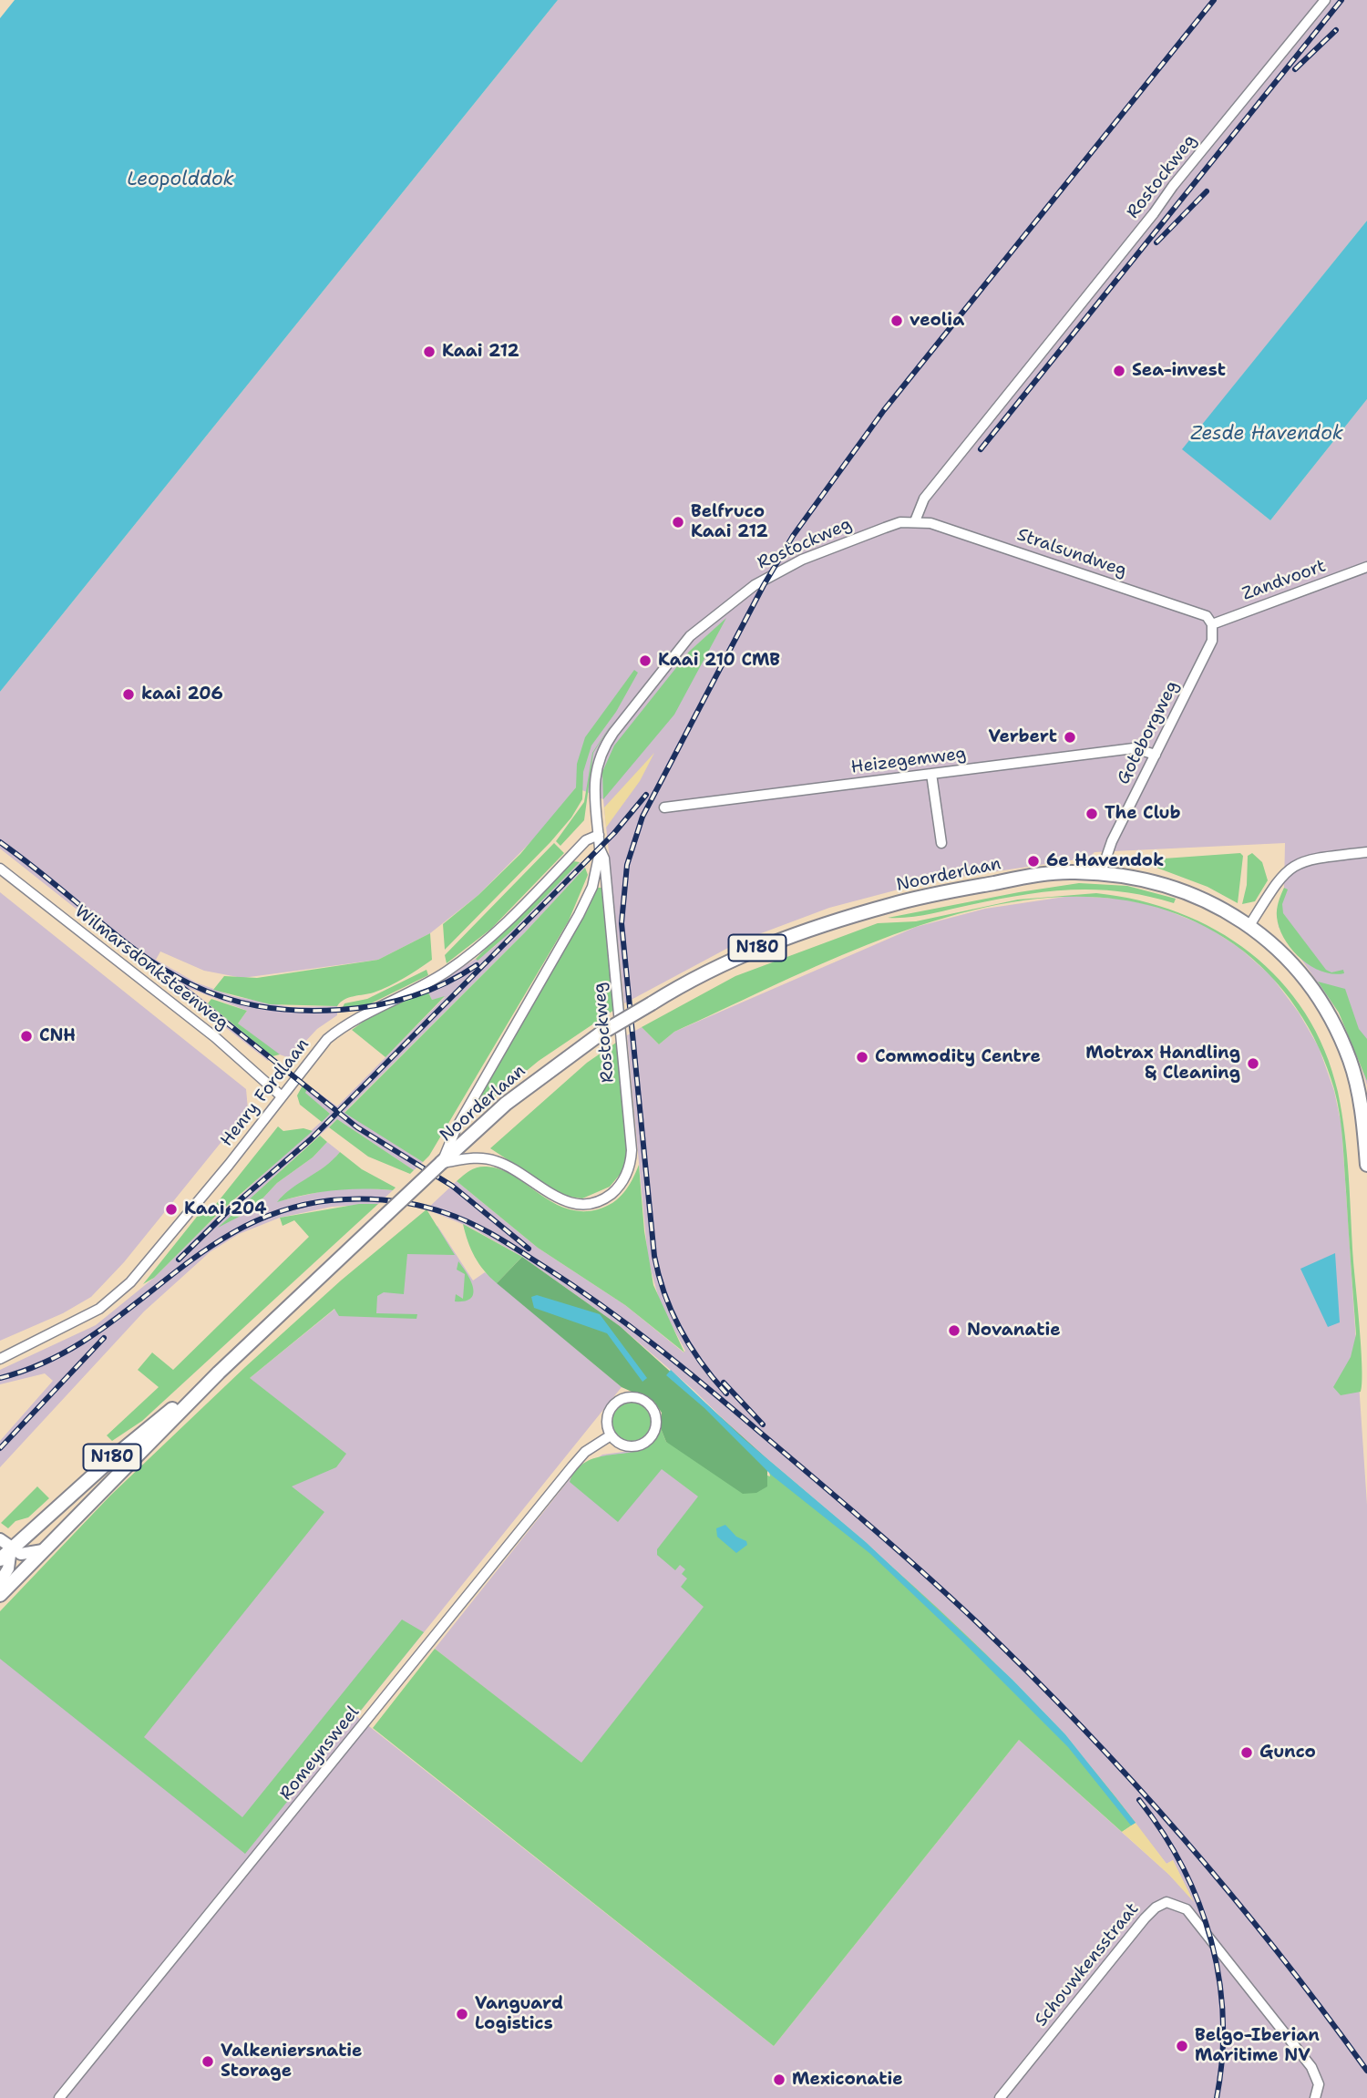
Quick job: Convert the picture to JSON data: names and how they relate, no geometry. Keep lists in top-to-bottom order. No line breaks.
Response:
{"streets":{"main road":["Noorderlaan","N180"],"street":["Rostockweg","Stralsundweg","Zandvoort","Goteborgweg","Heizegemweg","Wilmarsdonksteenweg","Henry Fordlaan","Romeynsweel","Schouwkensstraat"]},"crossings":[["Rostockweg","Stralsundweg"],["Rostockweg","Noorderlaan"],["Rostockweg","Henry Fordlaan"],["Stralsundweg","Zandvoort"],["Stralsundweg","Goteborgweg"],["Zandvoort","Goteborgweg"],["Goteborgweg","Heizegemweg"],["Goteborgweg","Noorderlaan"],["Wilmarsdonksteenweg","Henry Fordlaan"]],"water":["Leopolddok","Zesde Havendok"],"places":["veolia","Kaai 212","Sea-invest","Belfruco Kaai 212","Kaai 210 CMB","kaai 206","Verbert","The Club","6e Havendok","CNH","Commodity Centre","Motrax Handling & Cleaning","Kaai 204","Novanatie","Gunco","Vanguard Logistics","Belgo-Iberian Maritime NV","Valkeniersnatie Storage","Mexiconatie"]}
